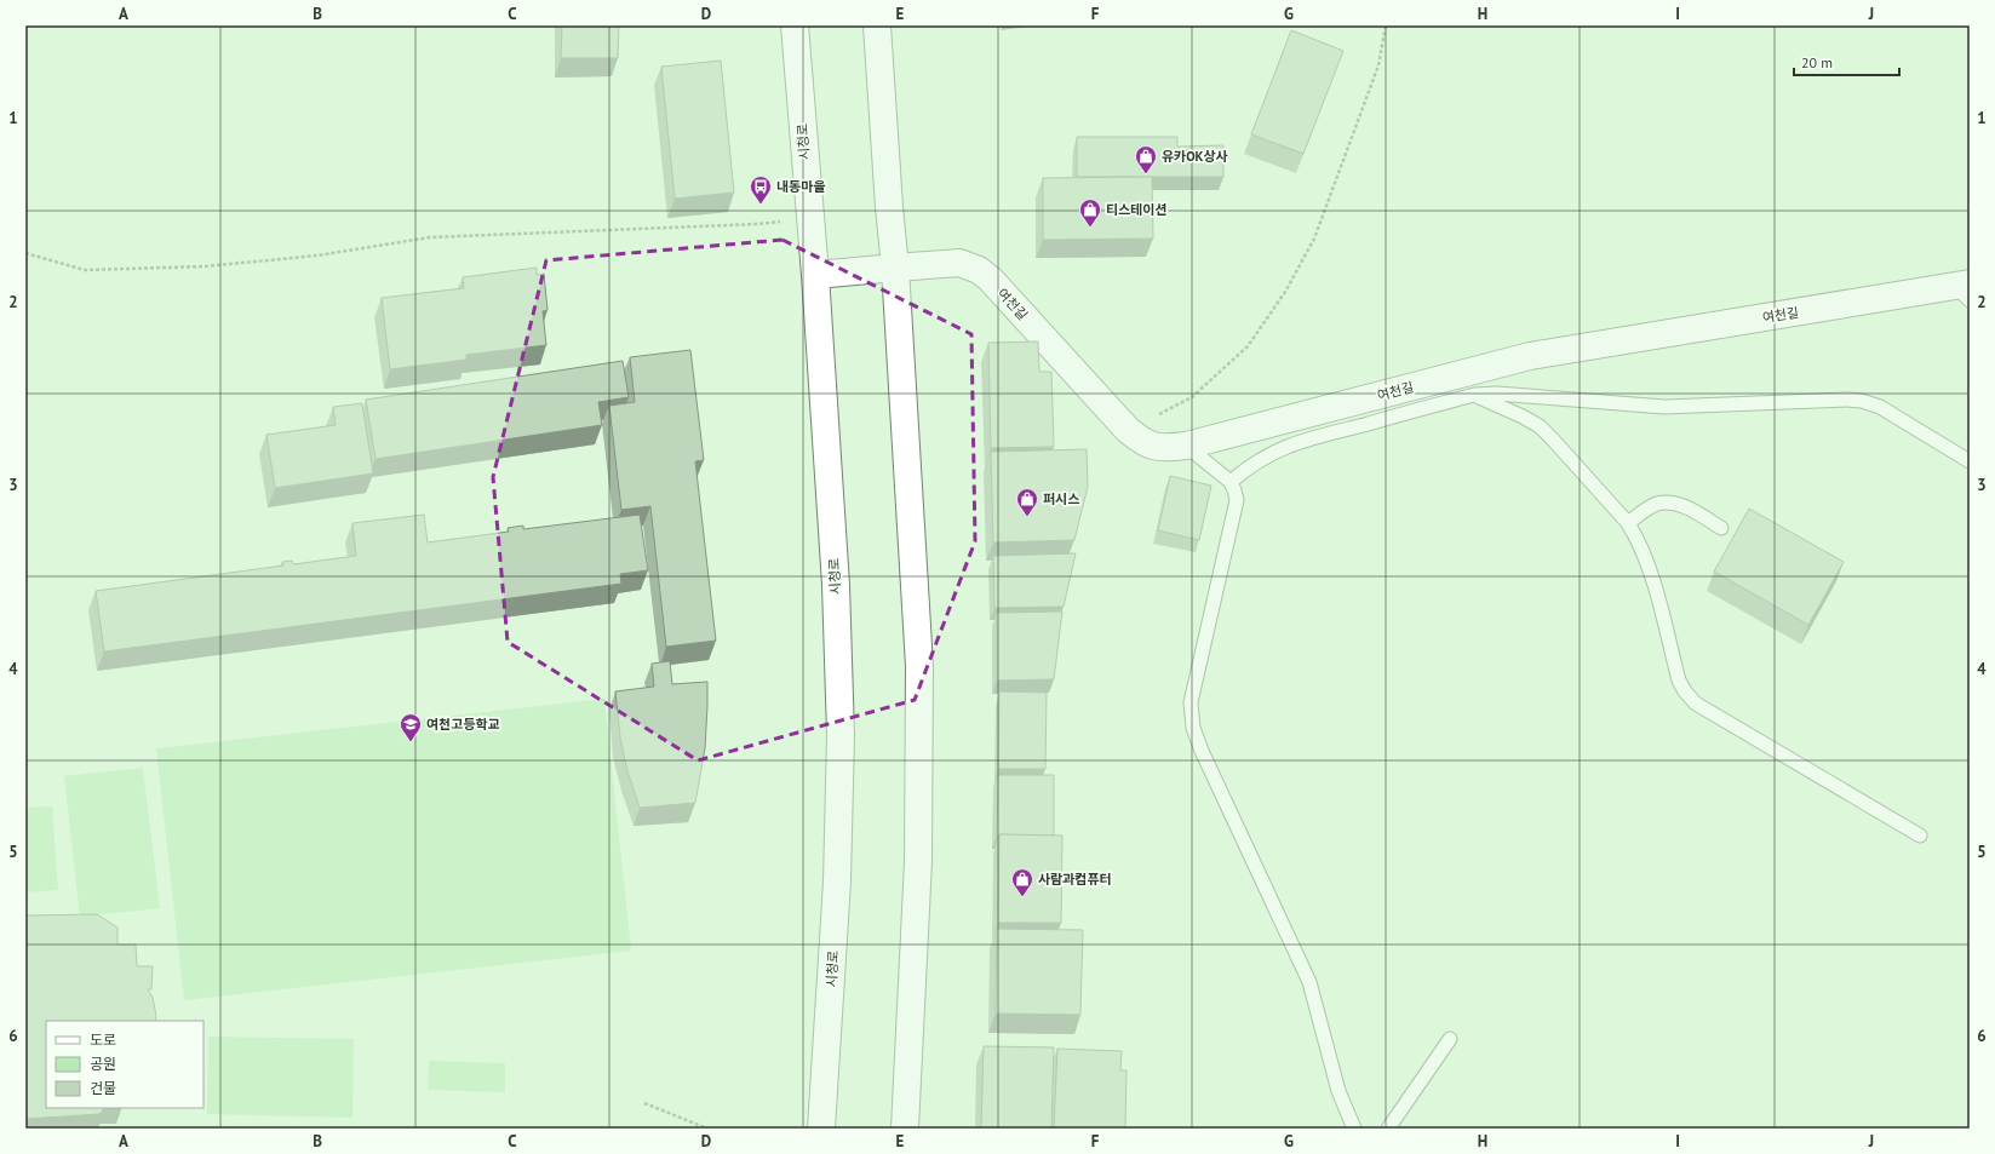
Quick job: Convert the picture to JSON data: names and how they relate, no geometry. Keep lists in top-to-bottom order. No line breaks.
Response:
{"streets":{"street":["시청로","여천길"]},"crossings":[["시청로","여천길"]],"places":{"shop":["유카OK상사","티스테이션","퍼시스","사람과컴퓨터"],"bus stop":["내동마을"],"school or university":["여천고등학교"]},"legend":["도로","공원","건물"],"scale_bar":"20 m","grid":{"columns":["A","B","C","D","E","F","G","H","I","J"],"rows":["1","2","3","4","5","6"]}}
